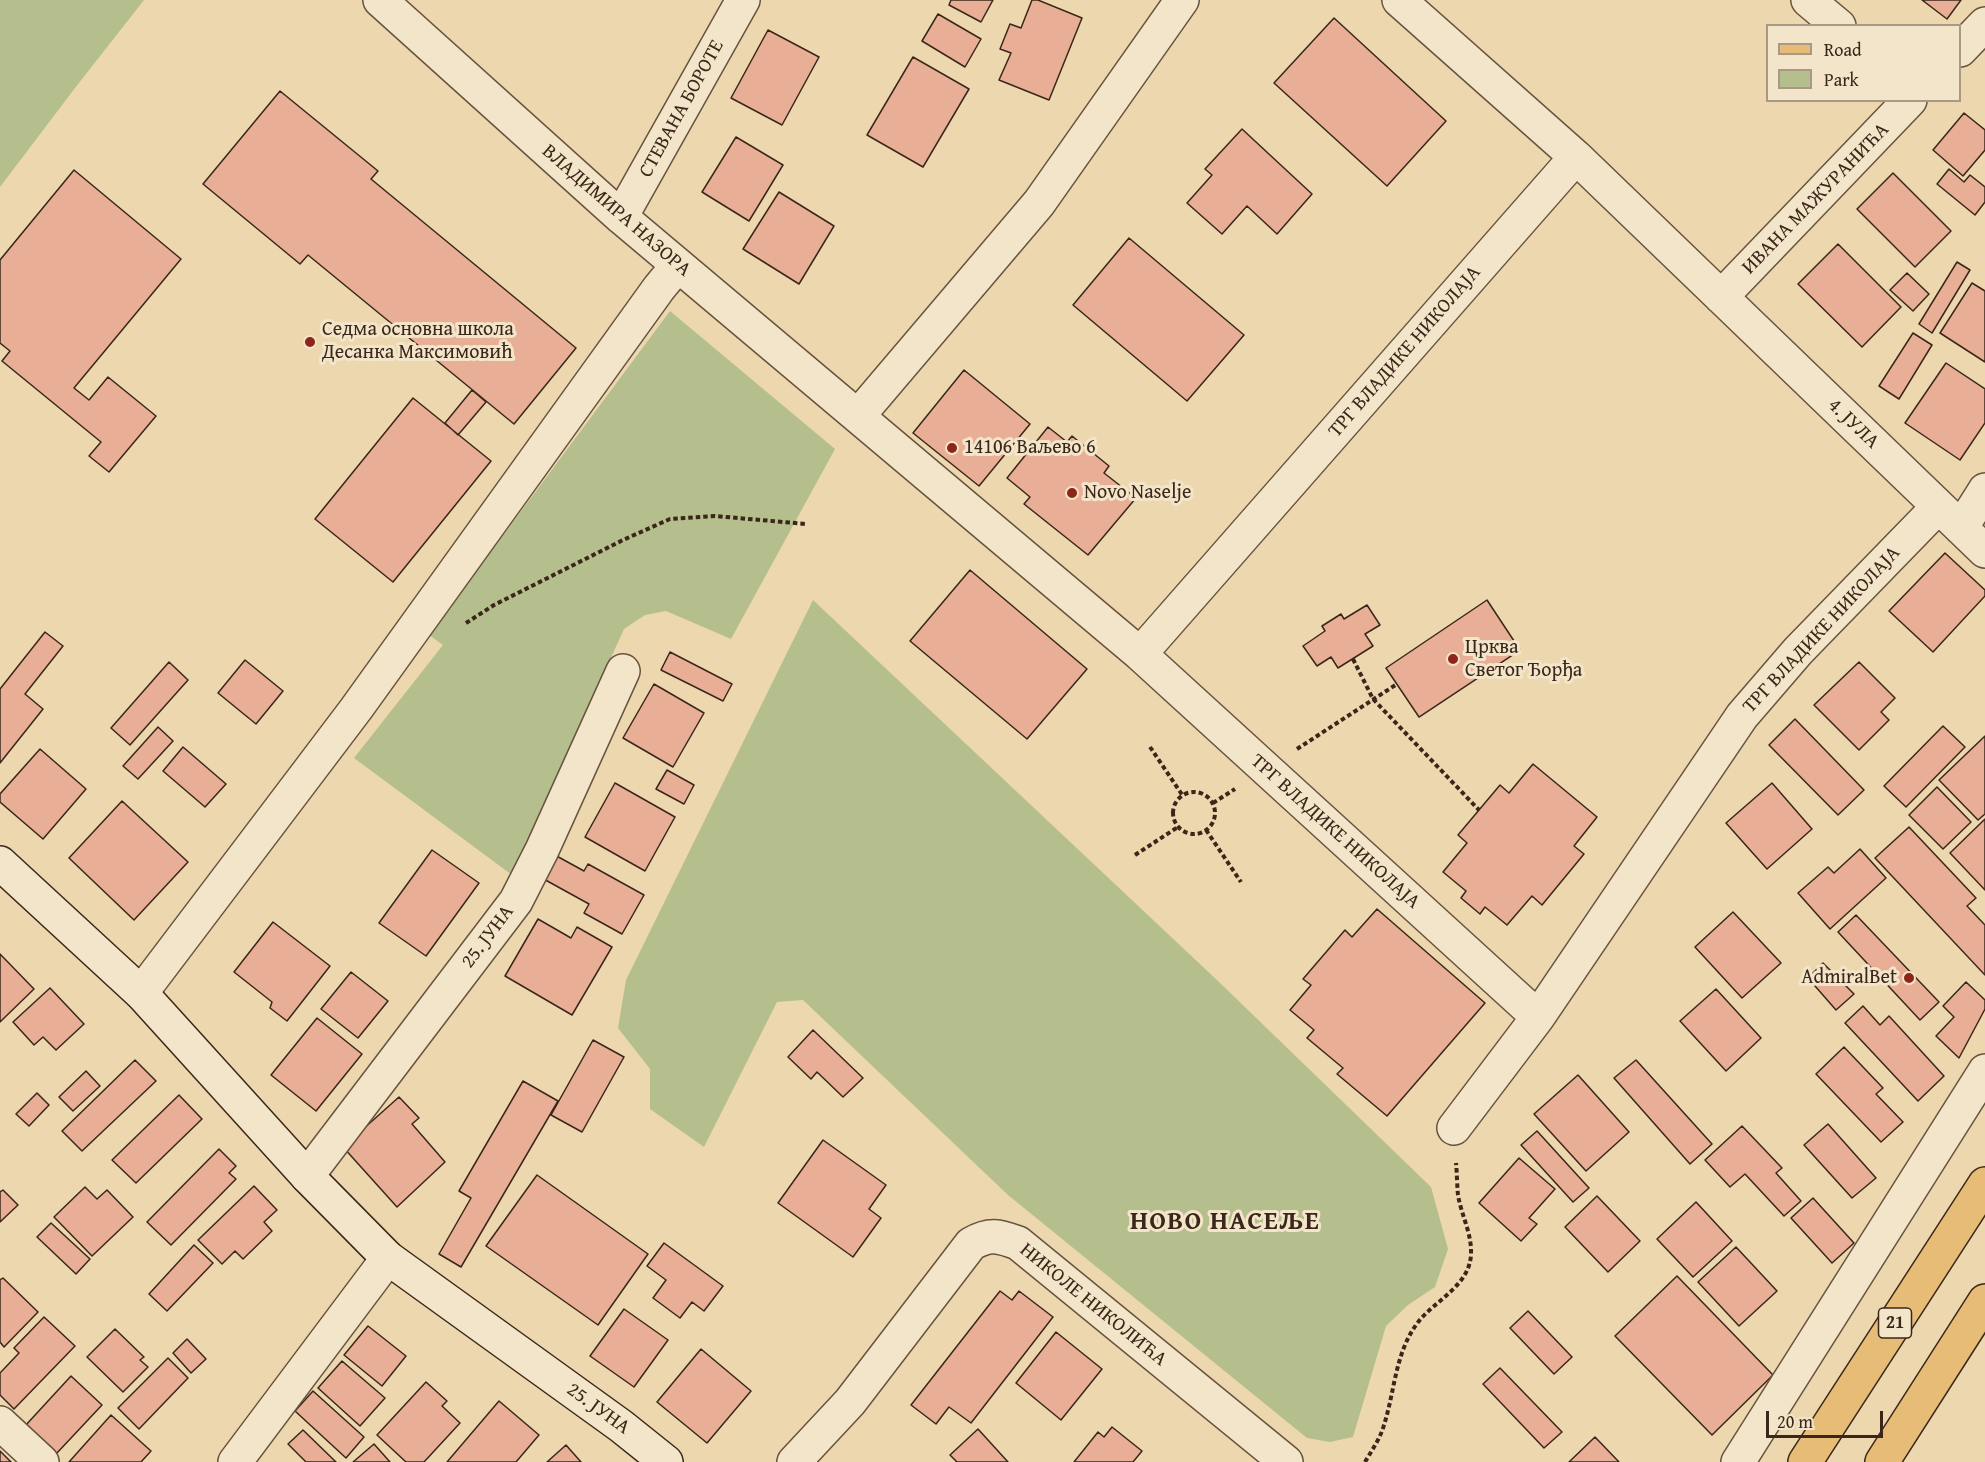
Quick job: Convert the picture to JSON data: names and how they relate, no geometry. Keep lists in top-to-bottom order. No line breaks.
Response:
{"streets":{"main road":["21"],"street":["СТЕВАНА БОРОТЕ","ИВАНА МАЖУРАНИЋА","ВЛАДИМИРА НАЗОРА","ТРГ ВЛАДИКЕ НИКОЛАЈА","4. ЈУЛА","25. ЈУНА","НИКОЛЕ НИКОЛИЋА"]},"crossings":[["СТЕВАНА БОРОТЕ","ВЛАДИМИРА НАЗОРА"],["ИВАНА МАЖУРАНИЋА","4. ЈУЛА"],["ВЛАДИМИРА НАЗОРА","ТРГ ВЛАДИКЕ НИКОЛАЈА"],["ТРГ ВЛАДИКЕ НИКОЛАЈА","4. ЈУЛА"]],"districts":["НОВО НАСЕЉЕ"],"places":["Седма основна школа Десанка Максимовић","14106 Ваљево 6","Novo Naselje","Црква Светог Ђорђа","AdmiralBet"],"legend":["Road","Park"],"scale_bar":"20 m"}
